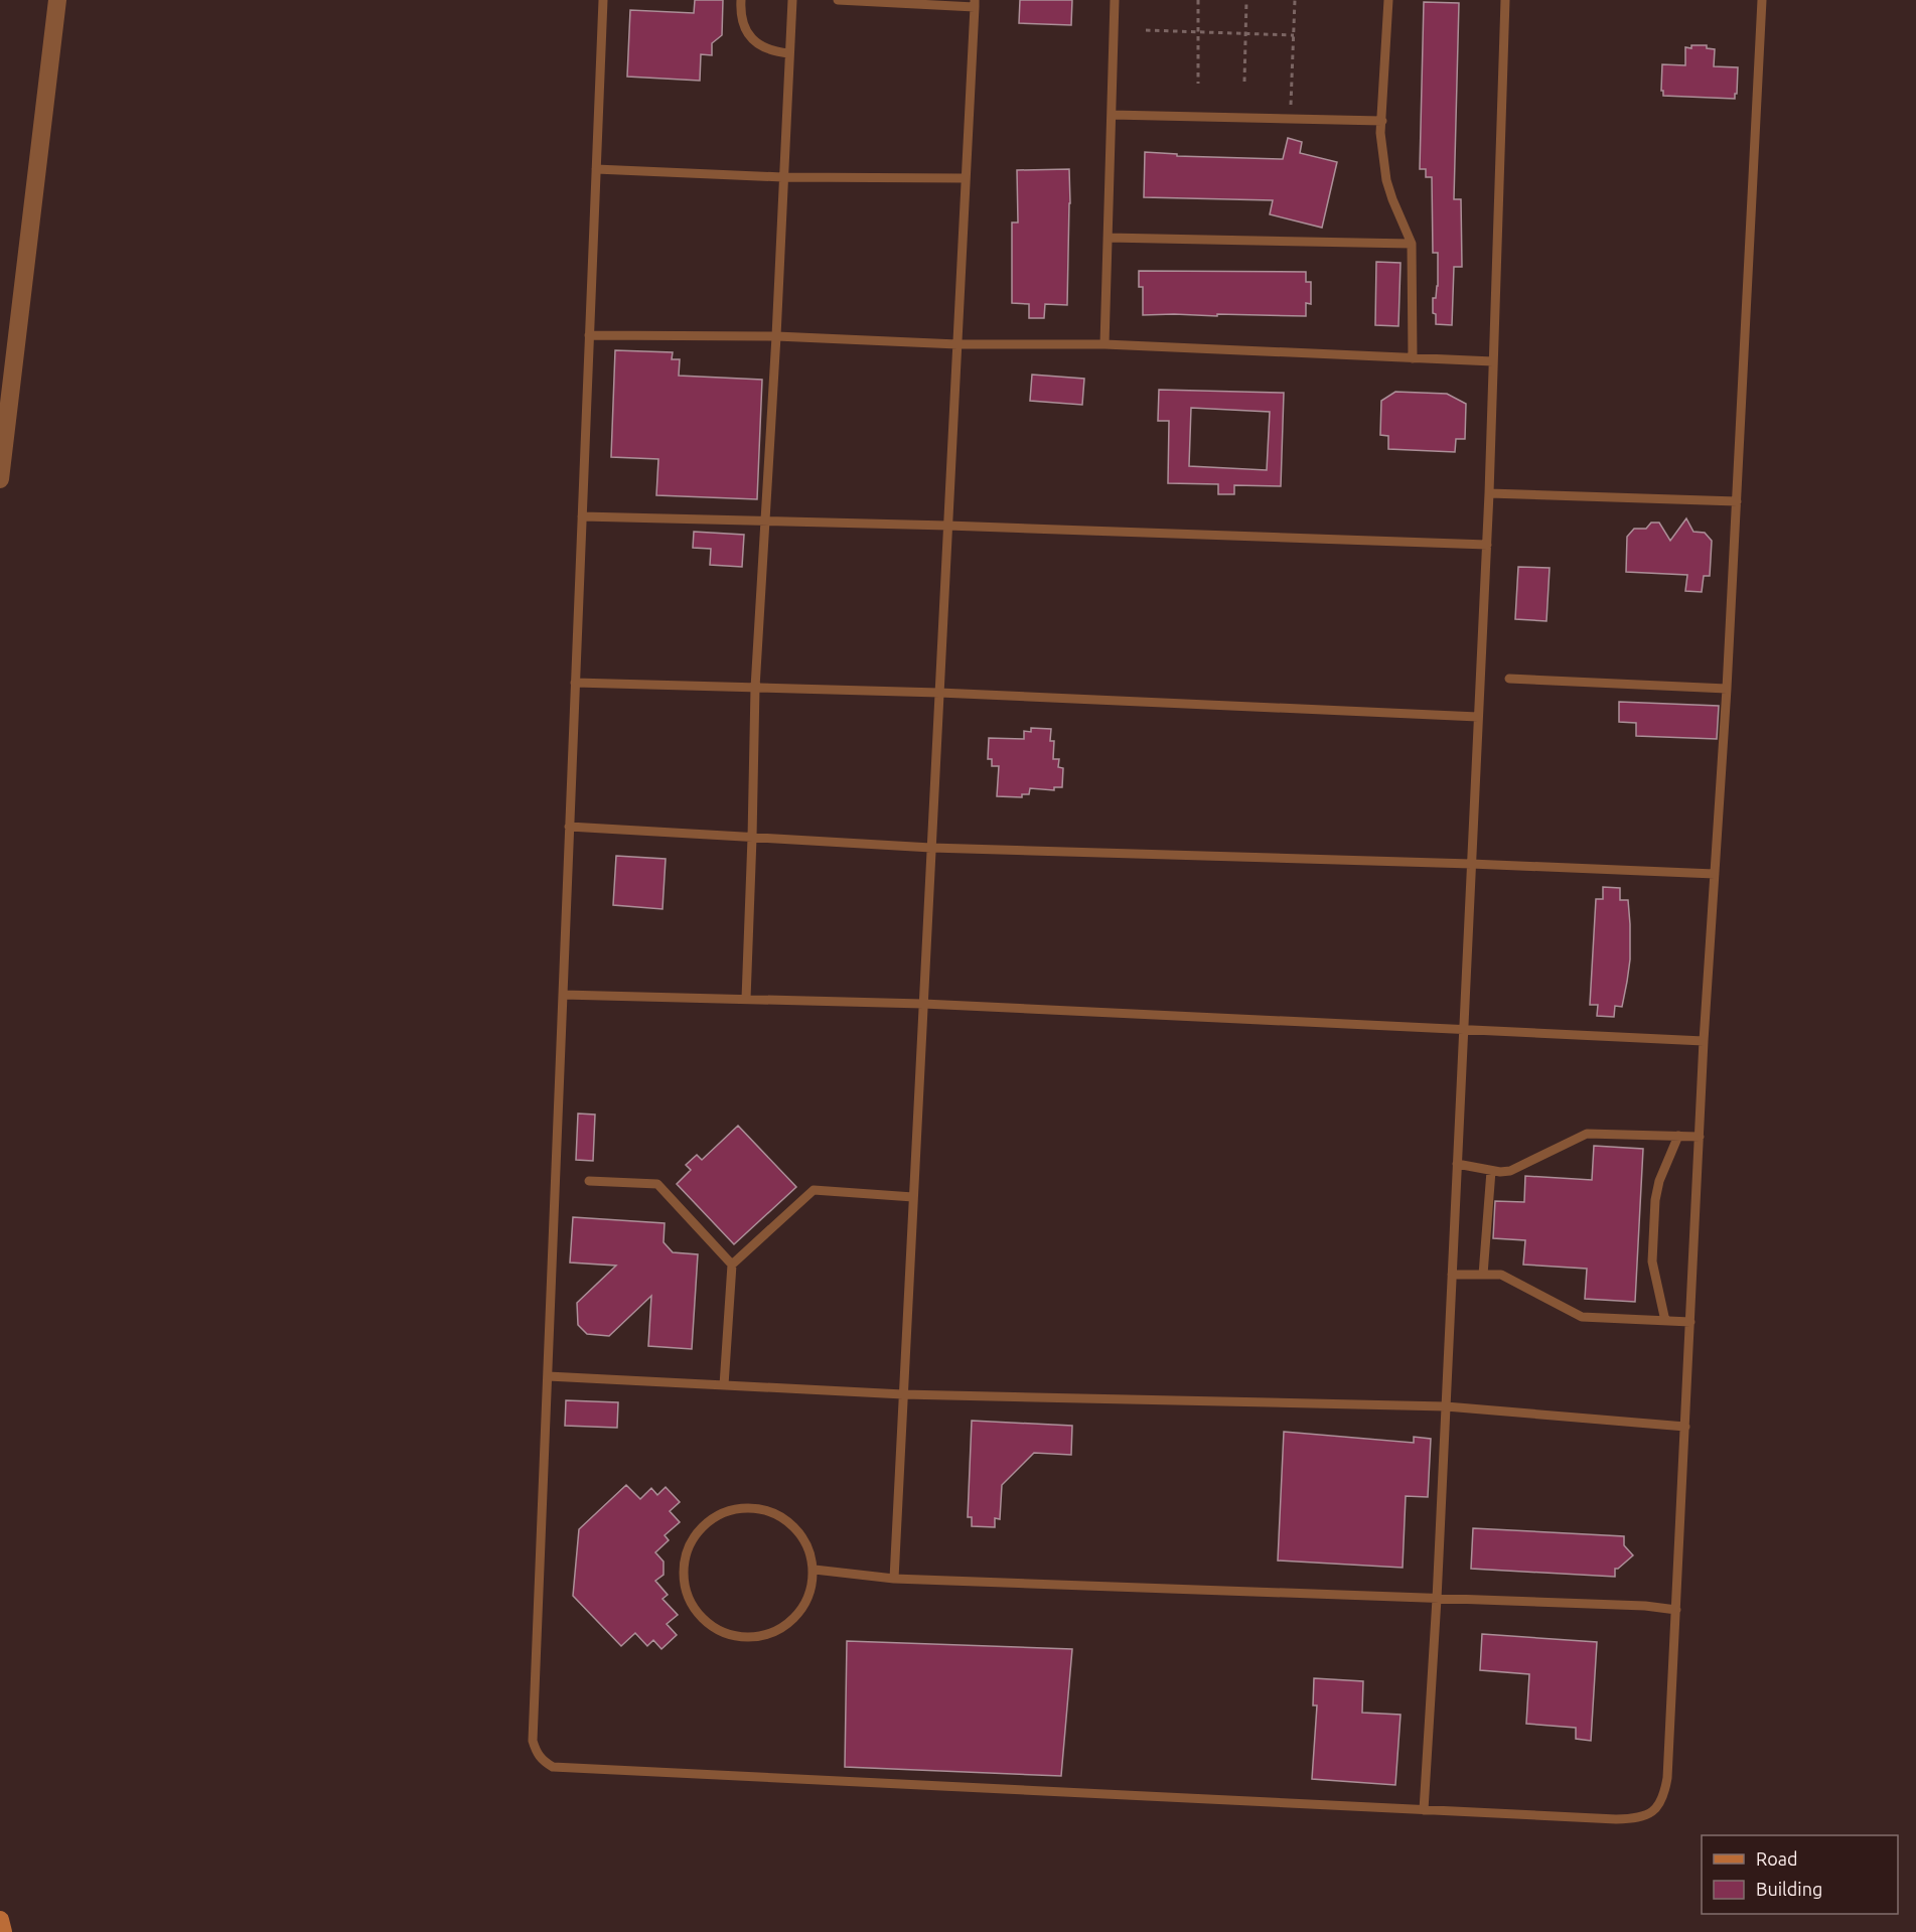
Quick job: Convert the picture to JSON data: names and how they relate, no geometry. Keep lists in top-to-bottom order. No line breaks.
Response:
{"legend":["Road","Building"]}
